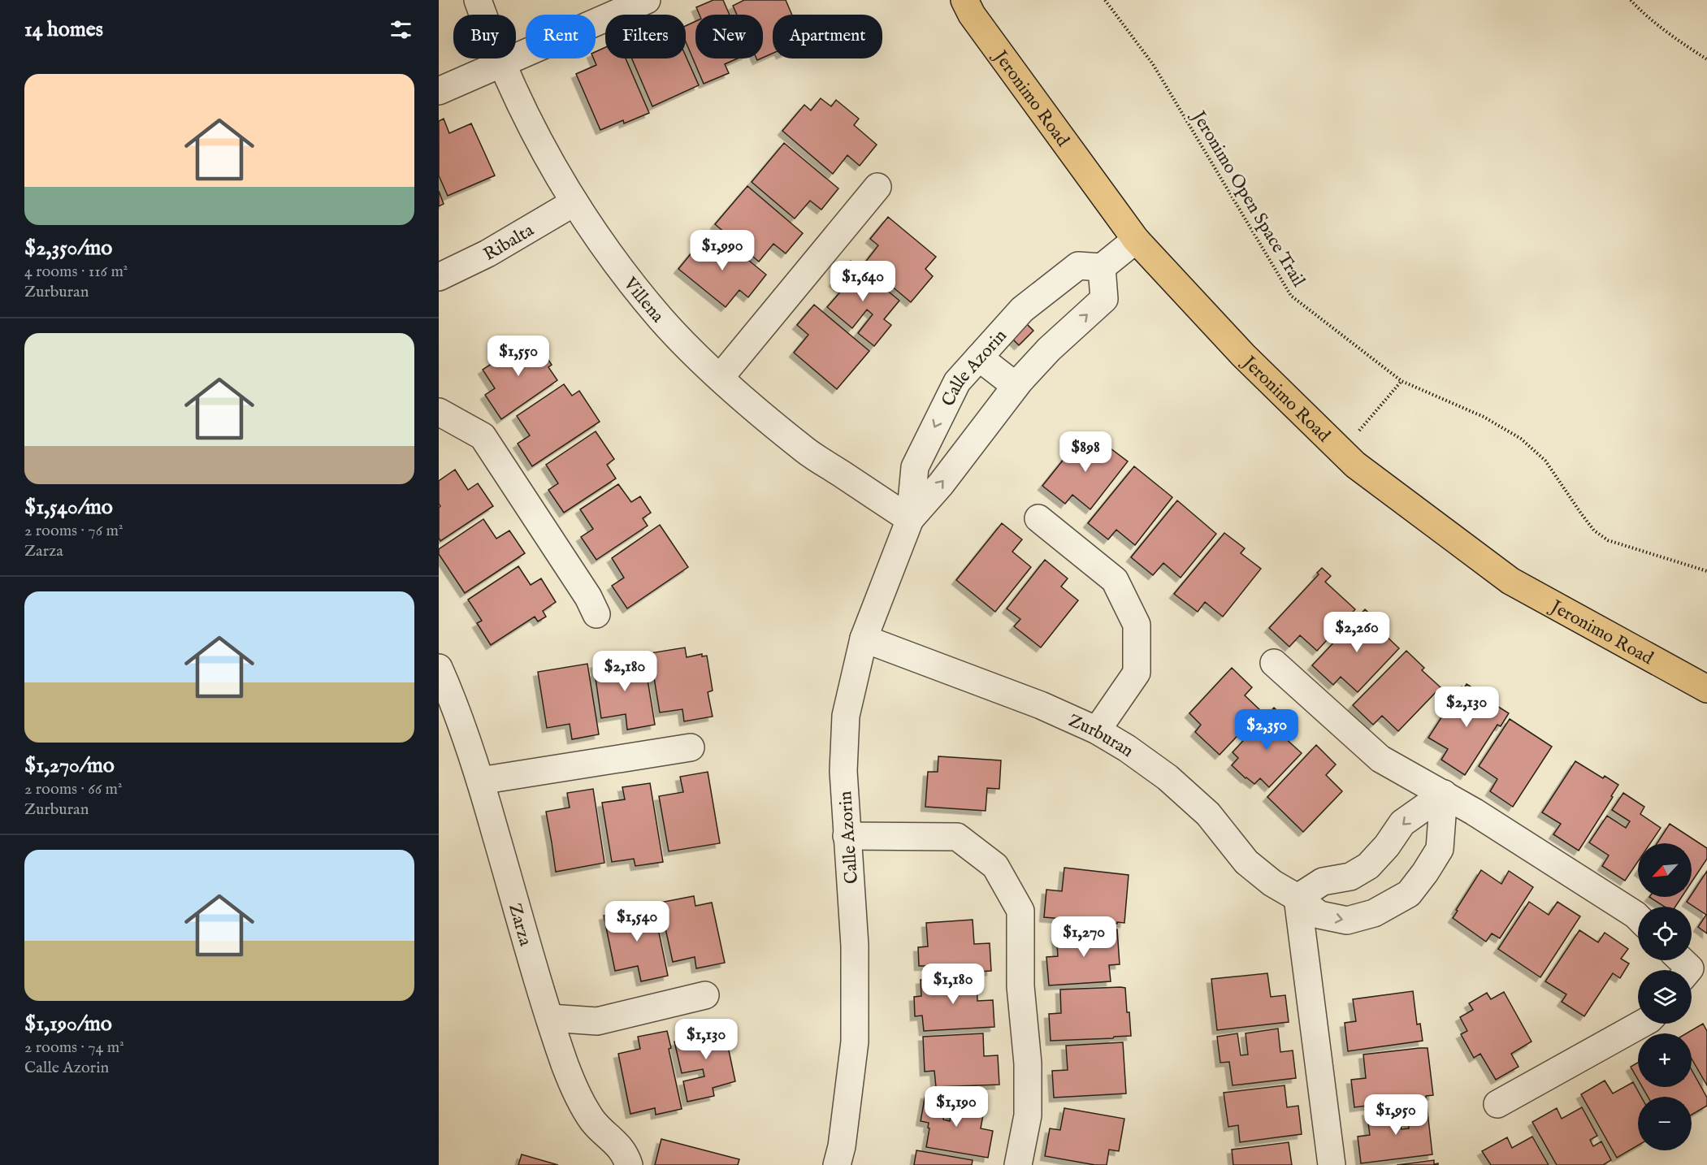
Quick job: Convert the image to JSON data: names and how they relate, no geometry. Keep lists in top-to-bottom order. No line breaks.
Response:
{"streets":{"main road":["Jeronimo Road"],"street":["Ribalta","Villena","Calle Azorin","Zurburan","Zarza"],"path":["Jeronimo Open Space Trail"]},"crossings":[["Ribalta","Villena"],["Villena","Calle Azorin"],["Calle Azorin","Zurburan"]],"north":"bottom left","page":{"heading":"14 homes","chip":["Buy","Rent","Filters","New","Apartment"],"list":[{"name":"$2,350/mo","note":"4 rooms · 116 m² · Zurburan"},{"name":"$1,540/mo","note":"2 rooms · 76 m² · Zarza"},{"name":"$1,270/mo","note":"2 rooms · 66 m² · Zurburan"},{"name":"$1,190/mo","note":"2 rooms · 74 m² · Calle Azorin"}],"price":["$1,990","$1,640","$1,550","$898","$2,260","$2,180","$2,130","$2,350","$1,540","$1,270","$1,180","$1,130","$1,190","$1,950"],"map_buttons":["+","−"]}}
